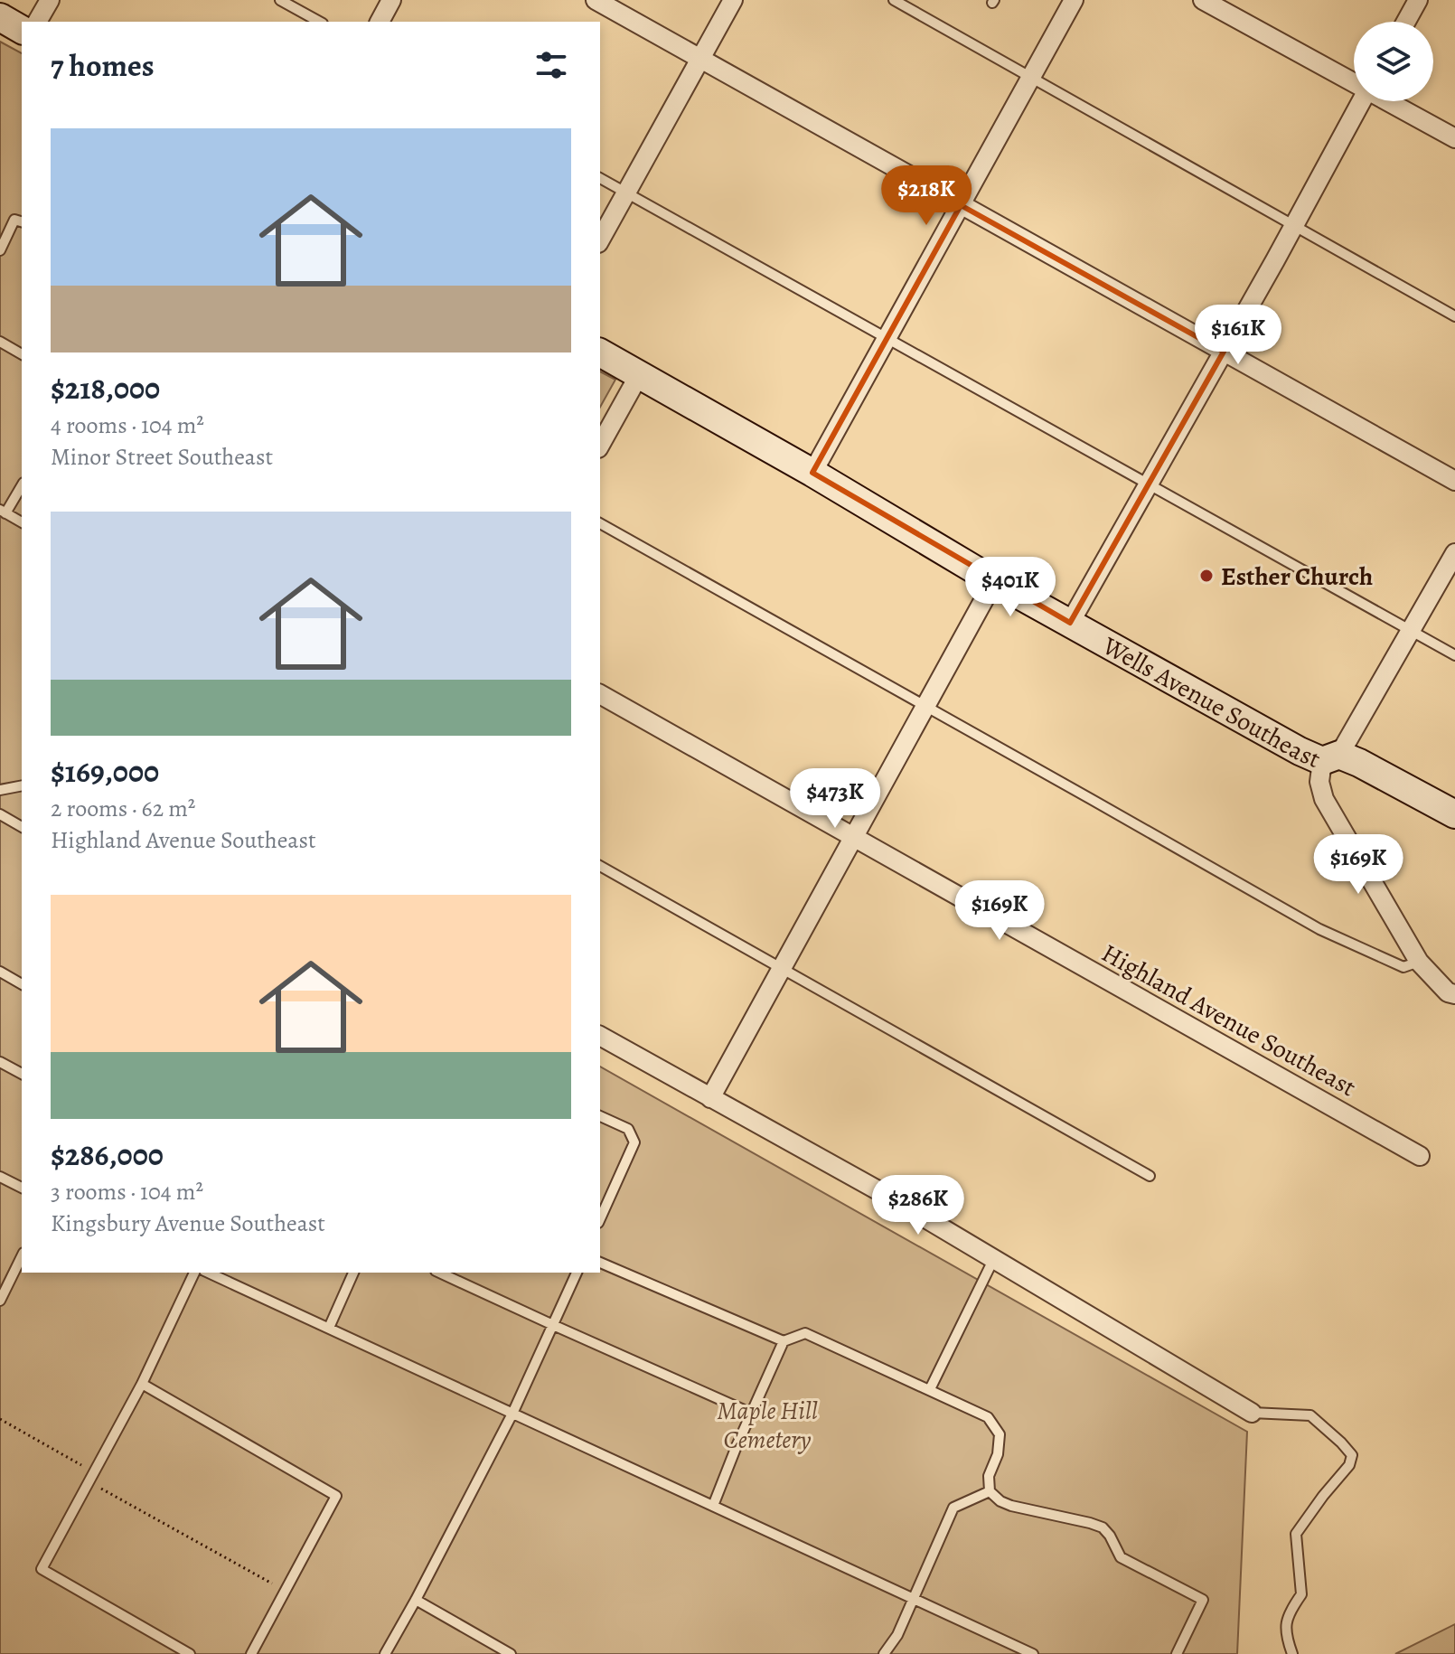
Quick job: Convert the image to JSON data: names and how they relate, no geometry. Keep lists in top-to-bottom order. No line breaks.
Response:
{"streets":{"street":["Wells Avenue Southeast","Highland Avenue Southeast"]},"parks":["Maple Hill Cemetery"],"places":["Esther Church"],"page":{"heading":"7 homes","list":[{"name":"$218,000","note":"4 rooms · 104 m² · Minor Street Southeast"},{"name":"$169,000","note":"2 rooms · 62 m² · Highland Avenue Southeast"},{"name":"$286,000","note":"3 rooms · 104 m² · Kingsbury Avenue Southeast"}],"price":["$218K","$161K","$401K","$473K","$169K","$169K","$286K"]}}
